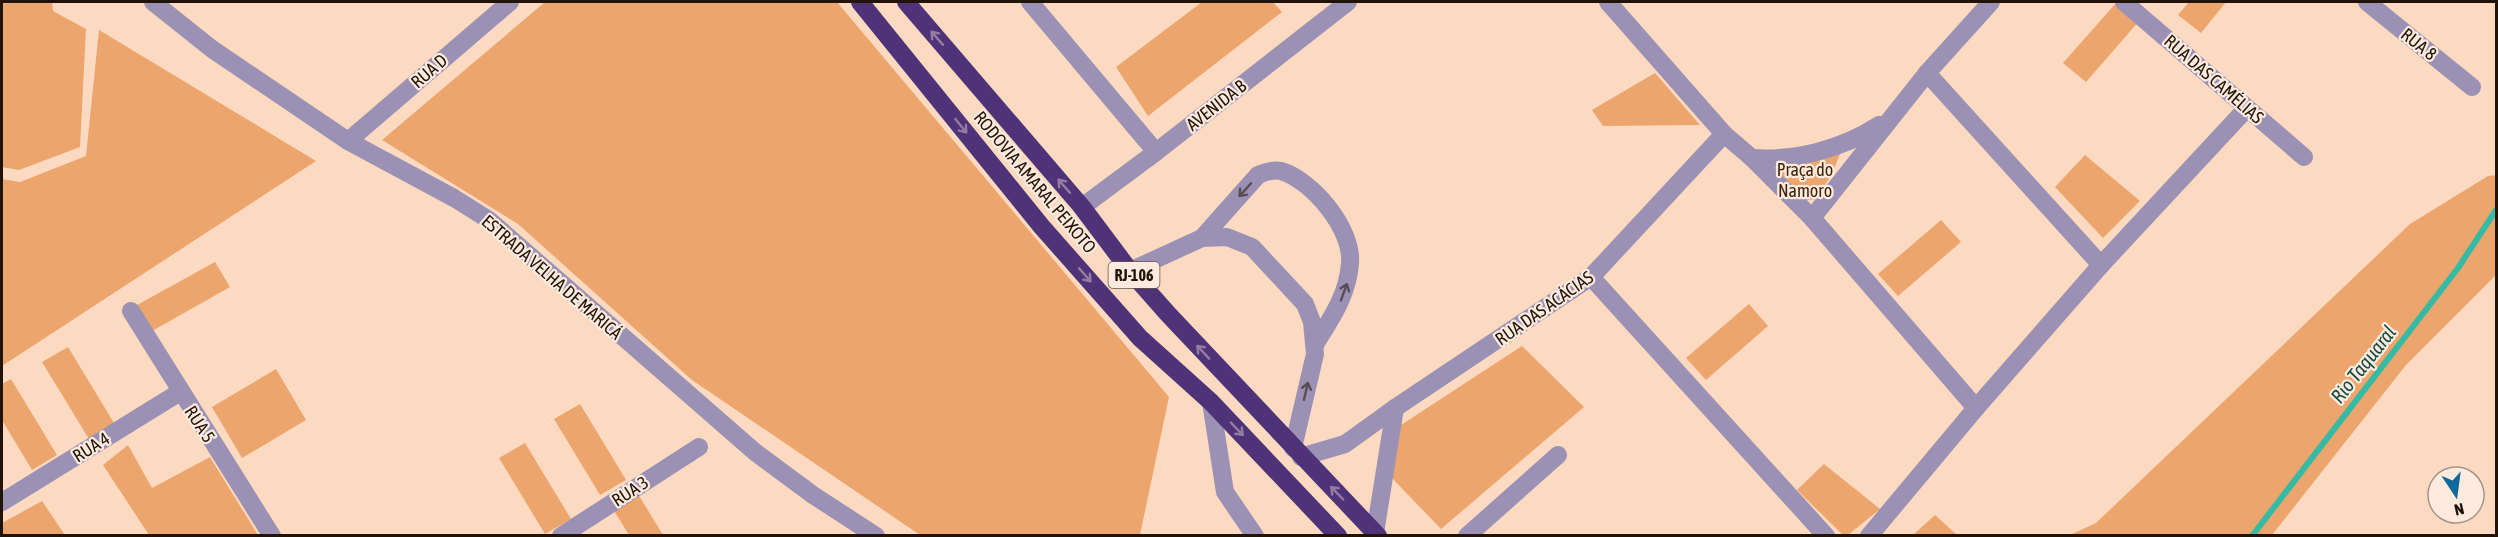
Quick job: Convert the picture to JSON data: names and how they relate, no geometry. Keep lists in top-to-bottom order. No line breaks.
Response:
{"streets":{"highway":["RODOVIA AMARAL PEIXOTO","RJ-106"],"street":["RUA 8","RUA D","RUA DAS CAMÉLIAS","AVENIDA B","ESTRADA VELHA DE MARICÁ","RUA DAS ACÁCIAS","RUA 5","RUA 4","RUA 3"]},"crossings":[["RUA D","ESTRADA VELHA DE MARICÁ"],["AVENIDA B","RODOVIA AMARAL PEIXOTO"],["RODOVIA AMARAL PEIXOTO","RUA DAS ACÁCIAS"],["RUA 5","RUA 4"]],"water":["Rio Taquaral"],"parks":["Praça do Namoro"],"north":"bottom"}
